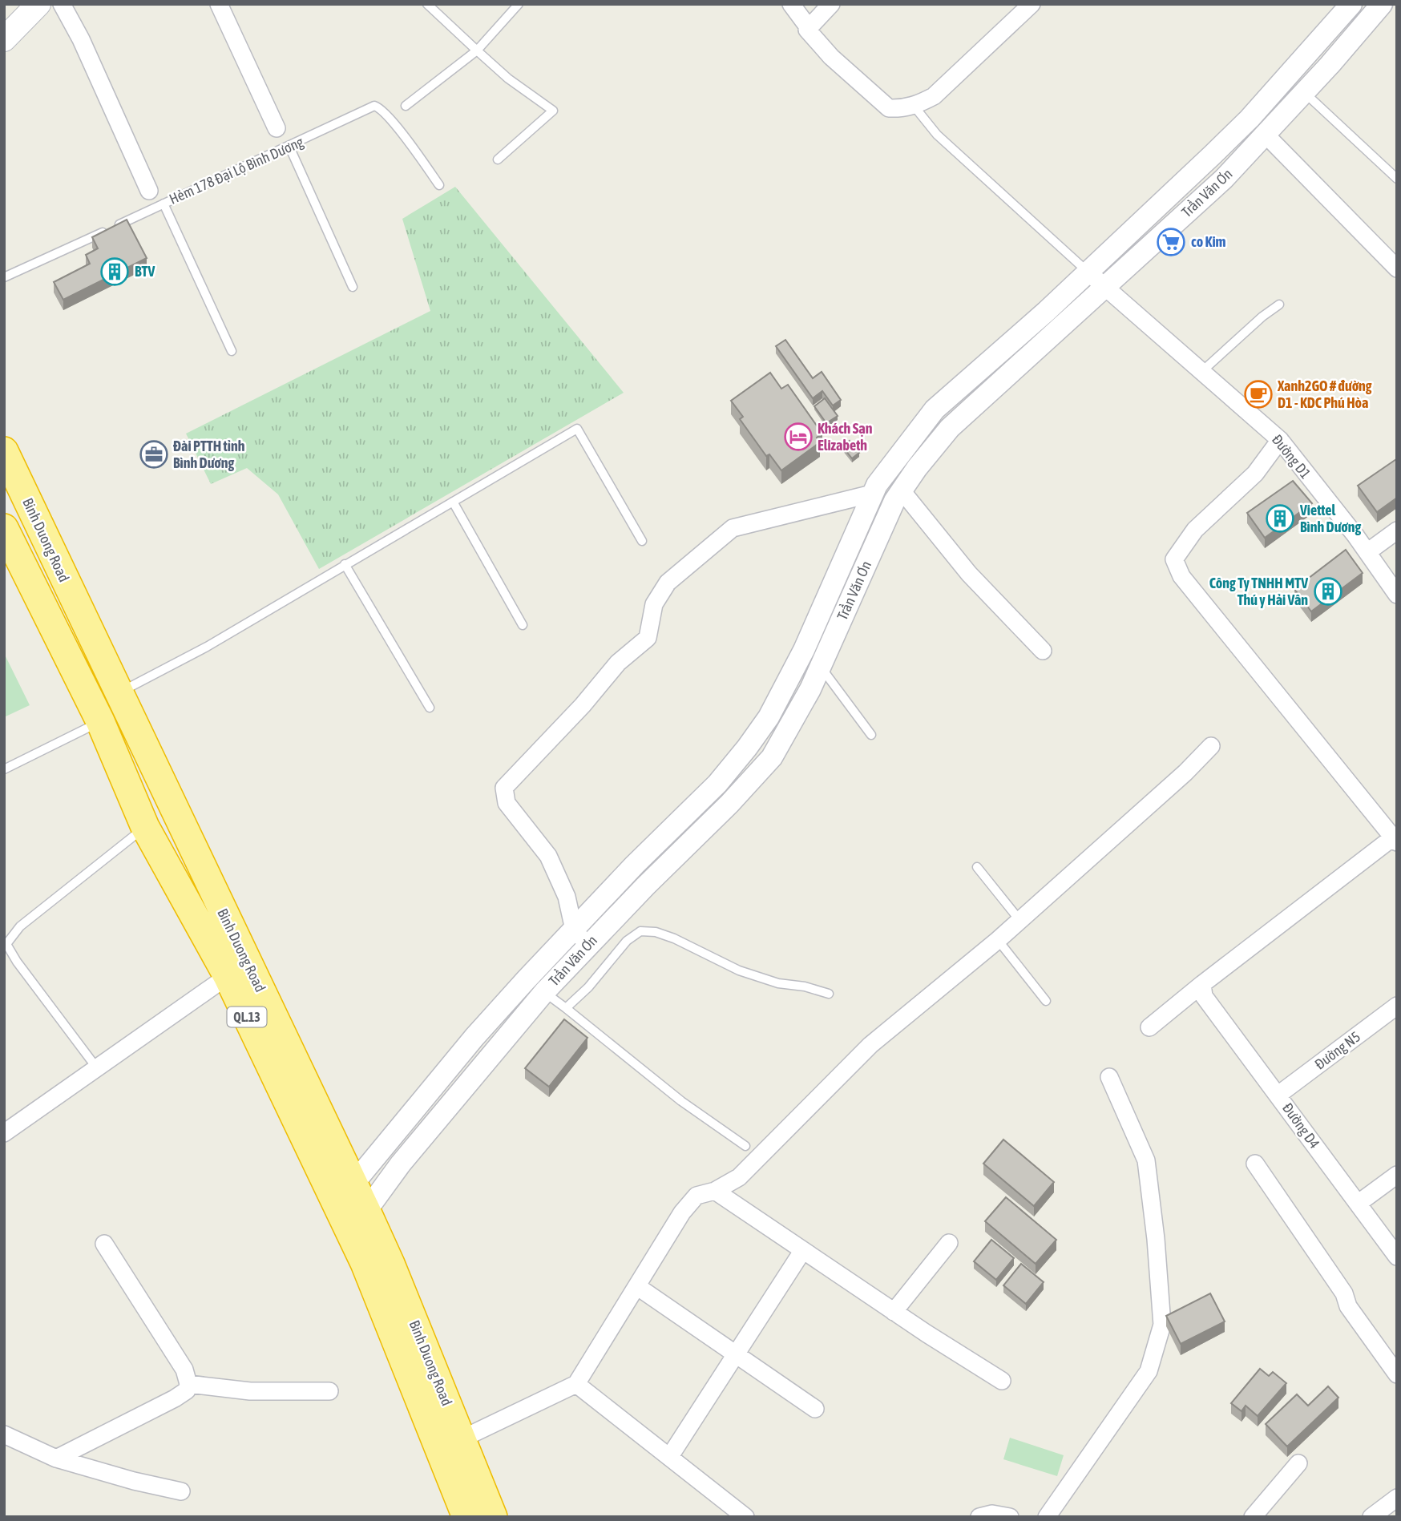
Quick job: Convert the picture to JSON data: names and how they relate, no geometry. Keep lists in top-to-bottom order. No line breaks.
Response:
{"streets":{"highway":["Binh Duong Road","QL.13"],"street":["Trần Văn Ơn","Đường D1","Đường N5","Đường D4"],"lane":["Hẻm 178 Đại Lộ Bình Dương"]},"crossings":[["Trần Văn Ơn","Đường D1"],["Trần Văn Ơn","Binh Duong Road"],["Đường N5","Đường D4"]],"places":{"supermarket":["co Kim"],"building":["BTV","Viettel Bình Dương","Công Ty TNHH MTV Thú y Hải Vân"],"cafe":["Xanh2GO # đường D1 - KDC Phú Hòa"],"hotel":["Khách Sạn Elizabeth"],"office":["Đài PTTH tỉnh Bình Dương"]}}
